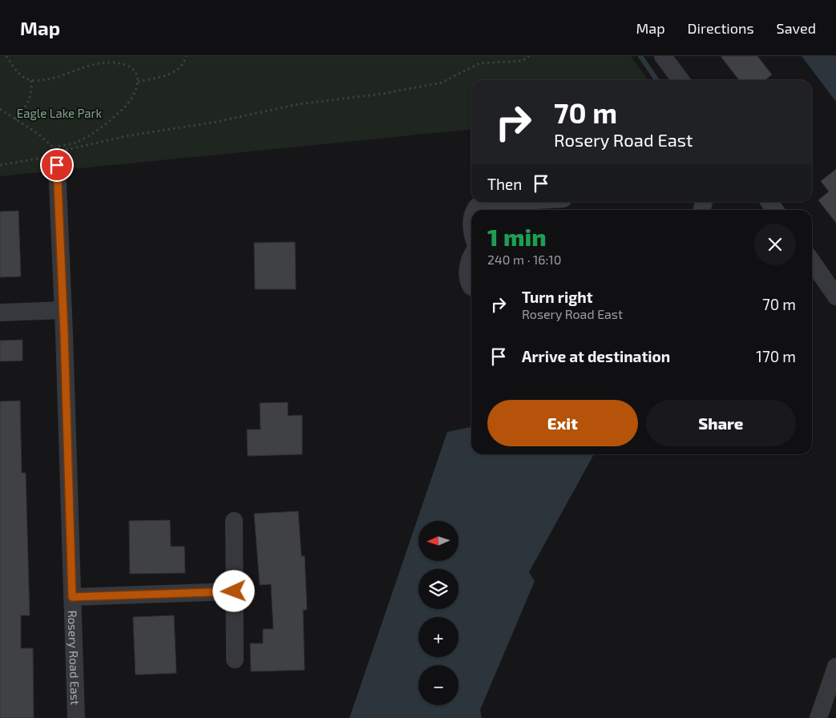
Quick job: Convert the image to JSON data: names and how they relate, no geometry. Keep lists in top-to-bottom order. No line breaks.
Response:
{"streets":{"street":["Rosery Road East"]},"parks":["Eagle Lake Park"],"north":"left","page":{"header":"Map","nav":["Map","Directions","Saved"],"turn":["70 m","Rosery Road East"],"then":"Then","heading":["1 min","240 m · 16:10"],"list":[{"name":"Turn right","note":"Rosery Road East","value":"70 m"},{"name":"Arrive at destination","value":"170 m"}],"buttons":["Exit","Share"],"map_buttons":["+","−"]}}
